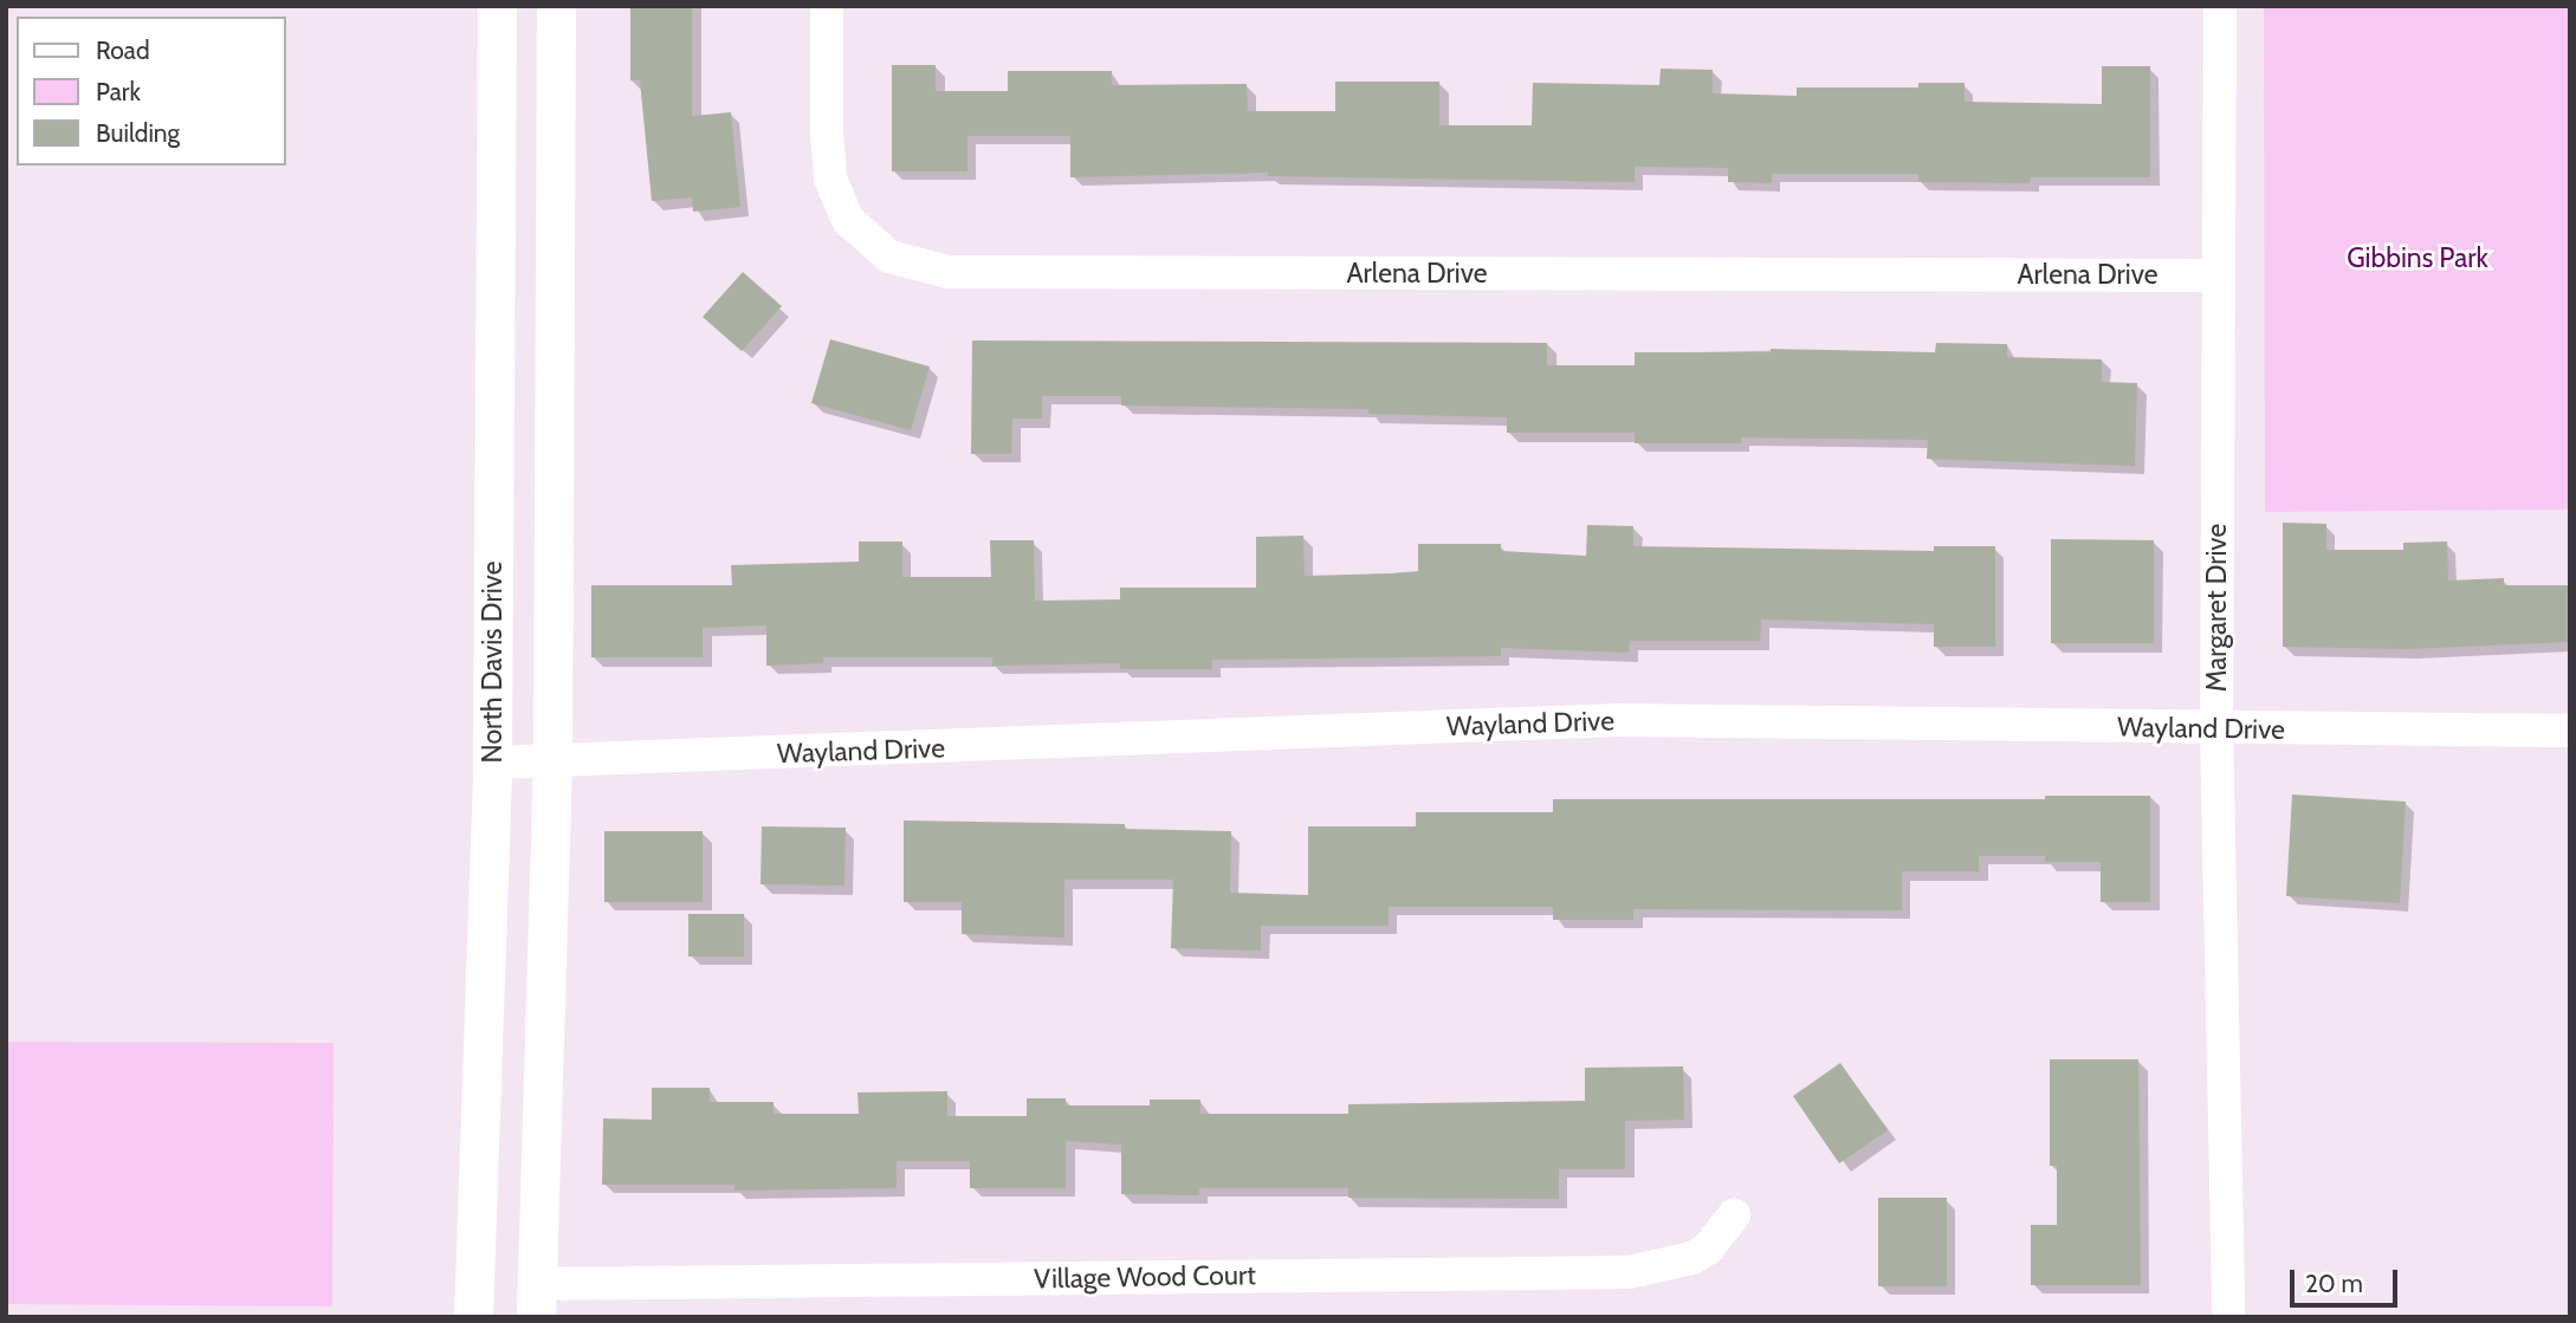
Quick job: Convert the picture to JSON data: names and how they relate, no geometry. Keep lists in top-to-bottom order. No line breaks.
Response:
{"streets":{"street":["Arlena Drive","Margaret Drive","North Davis Drive","Wayland Drive","Village Wood Court"]},"crossings":[["Arlena Drive","Margaret Drive"],["Margaret Drive","Wayland Drive"],["North Davis Drive","Wayland Drive"]],"parks":["Gibbins Park"],"legend":["Road","Park","Building"],"scale_bar":"20 m"}
